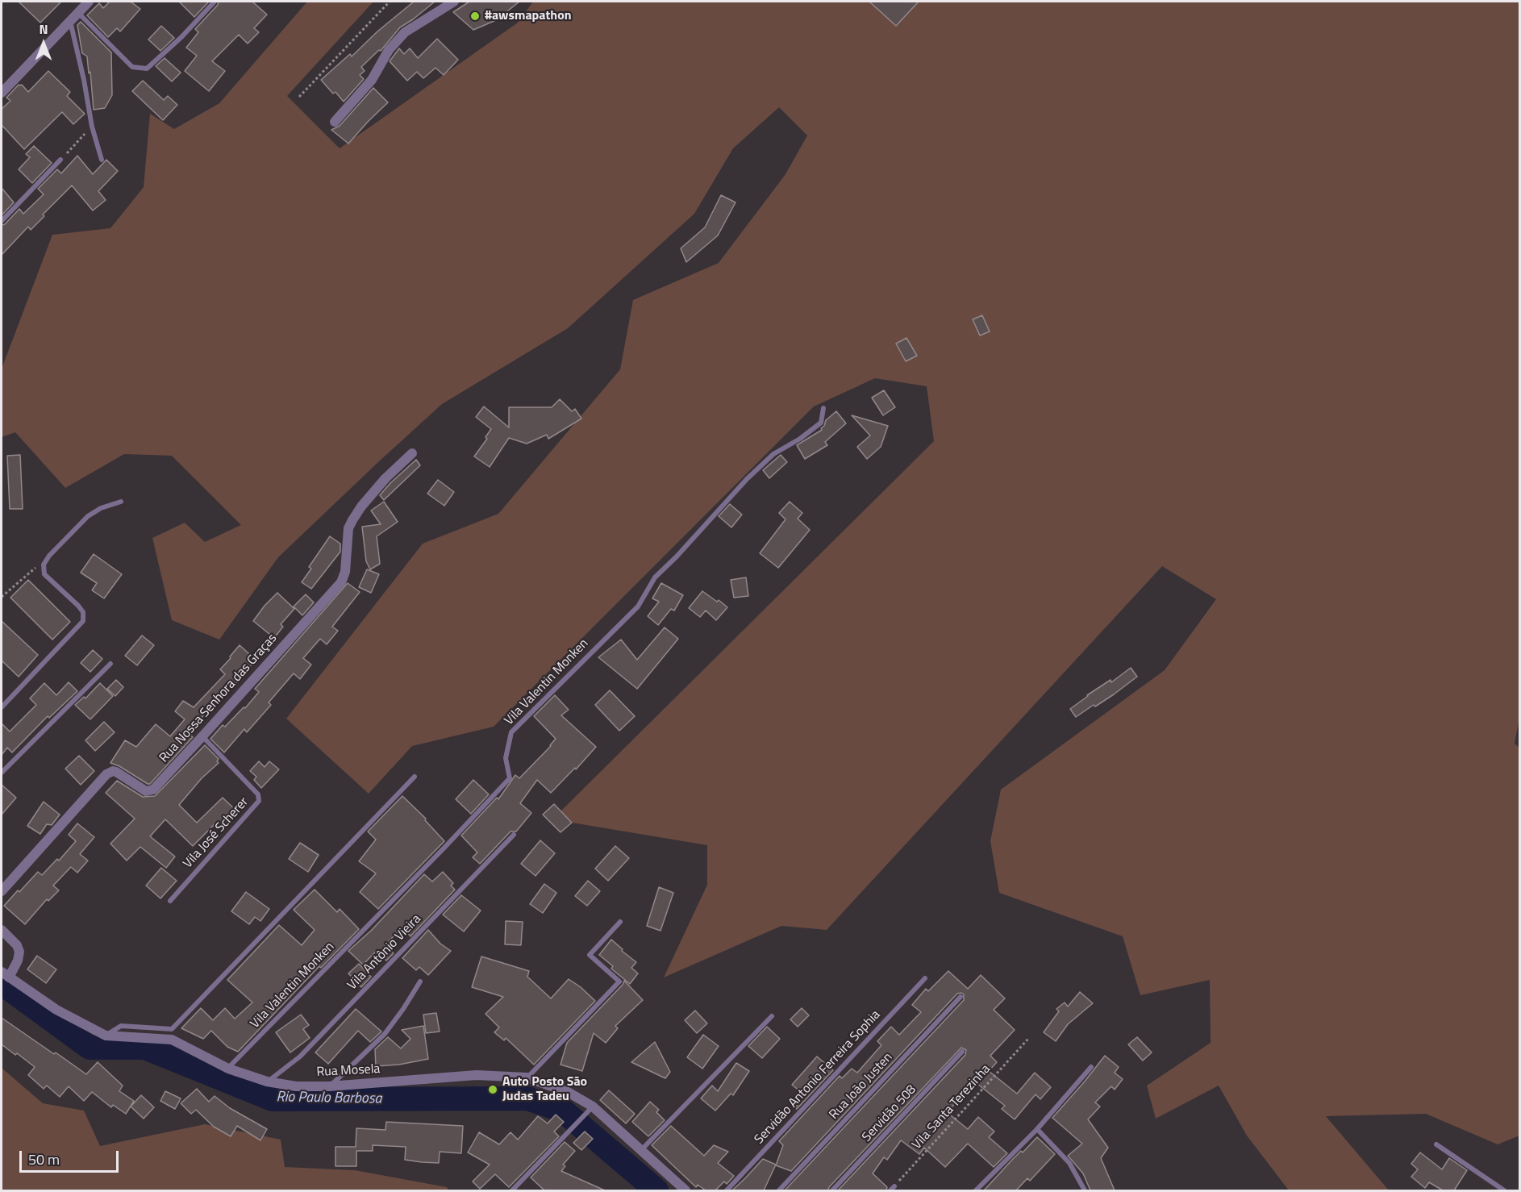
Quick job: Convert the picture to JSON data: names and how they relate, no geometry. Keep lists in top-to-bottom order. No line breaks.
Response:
{"streets":{"street":["Rua Nossa Senhora das Graças","Rua Mosela"],"lane":["Vila Valentin Monken","Vila José Scherer","Vila Antônio Vieira","Servidão Antonio Ferreira Sophia","Rua João Justen","Servidão 508"],"path":["Vila Santa Terezinha"]},"crossings":[["Vila Valentin Monken","Rua Mosela"],["Rua Nossa Senhora das Graças","Vila José Scherer"],["Vila Antônio Vieira","Rua Mosela"]],"water":["Rio Paulo Barbosa"],"places":["#awsmapathon","Auto Posto São Judas Tadeu"],"scale_bar":"50 m","north":"top"}
